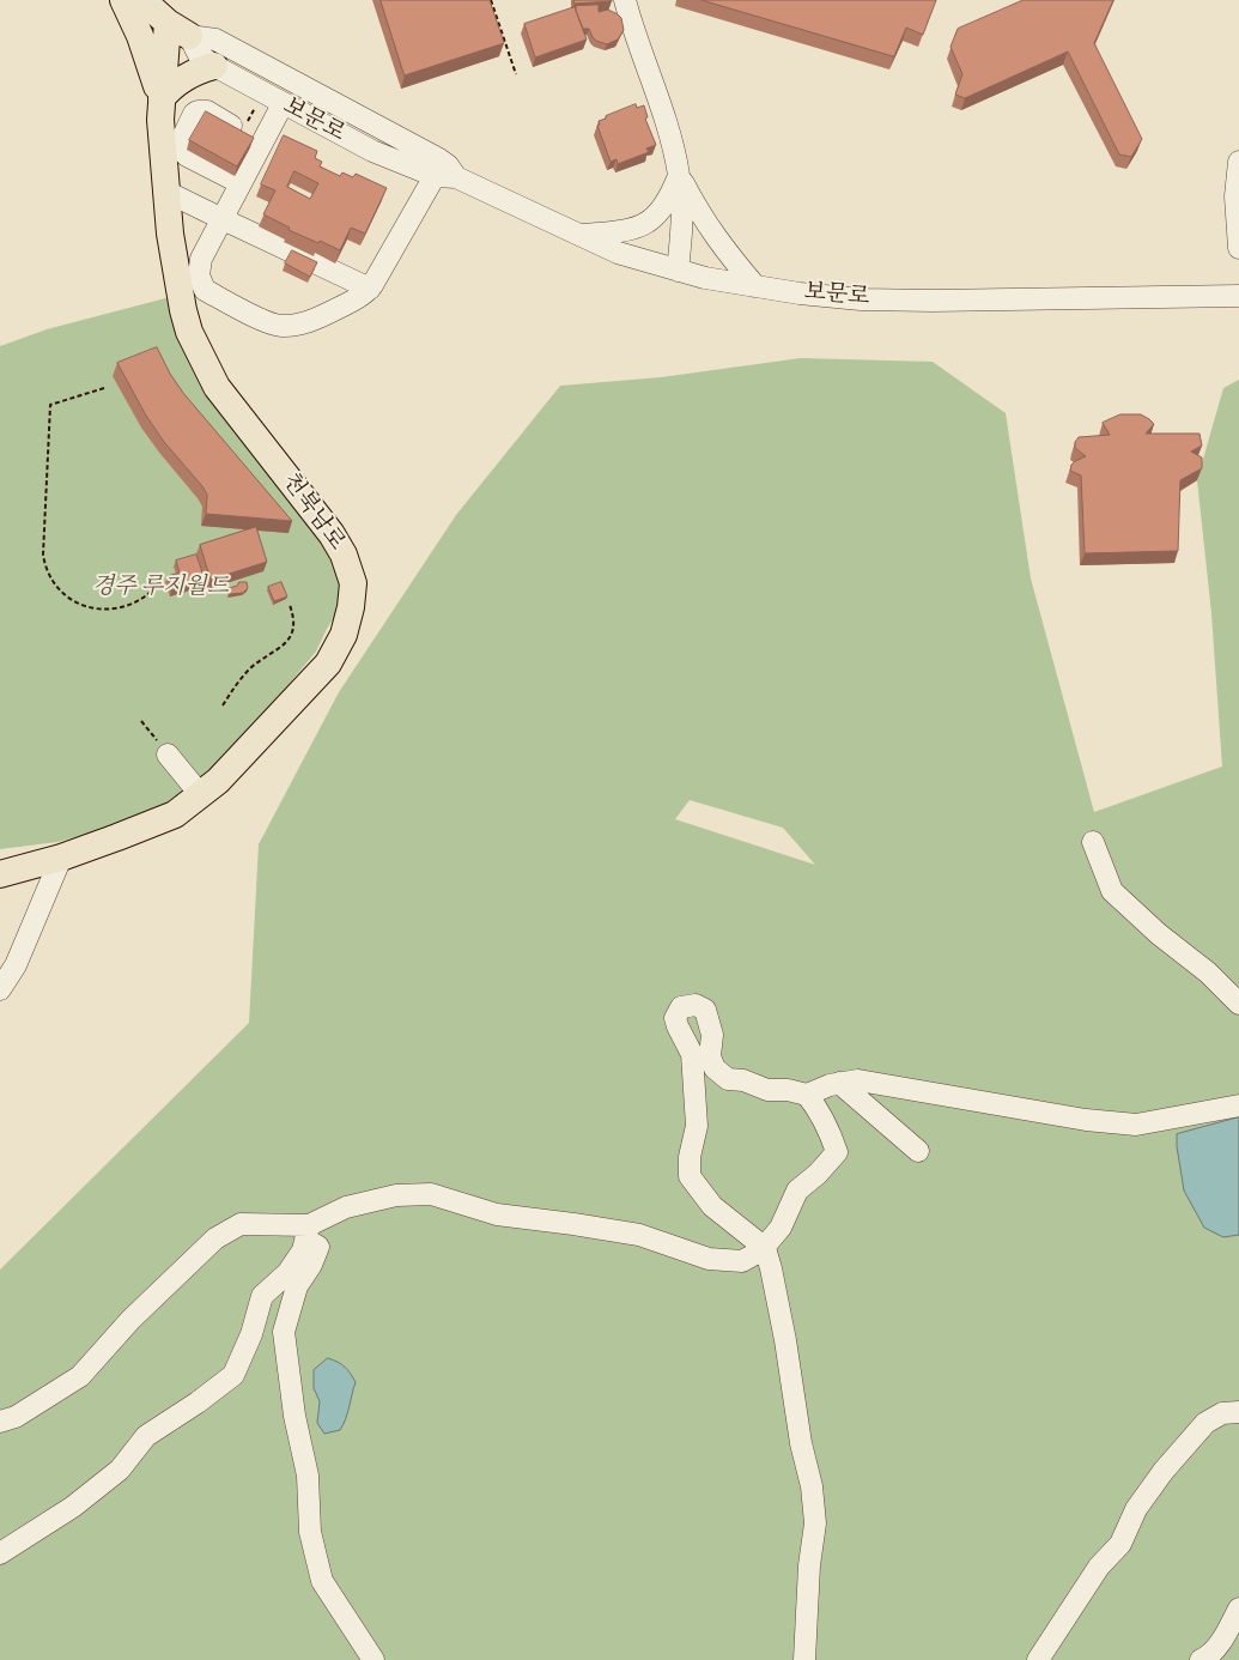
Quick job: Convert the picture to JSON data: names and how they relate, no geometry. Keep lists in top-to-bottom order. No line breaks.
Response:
{"streets":{"main road":["보문로","천북남로"]},"crossings":[["보문로","천북남로"]],"parks":["경주 루지월드"]}
